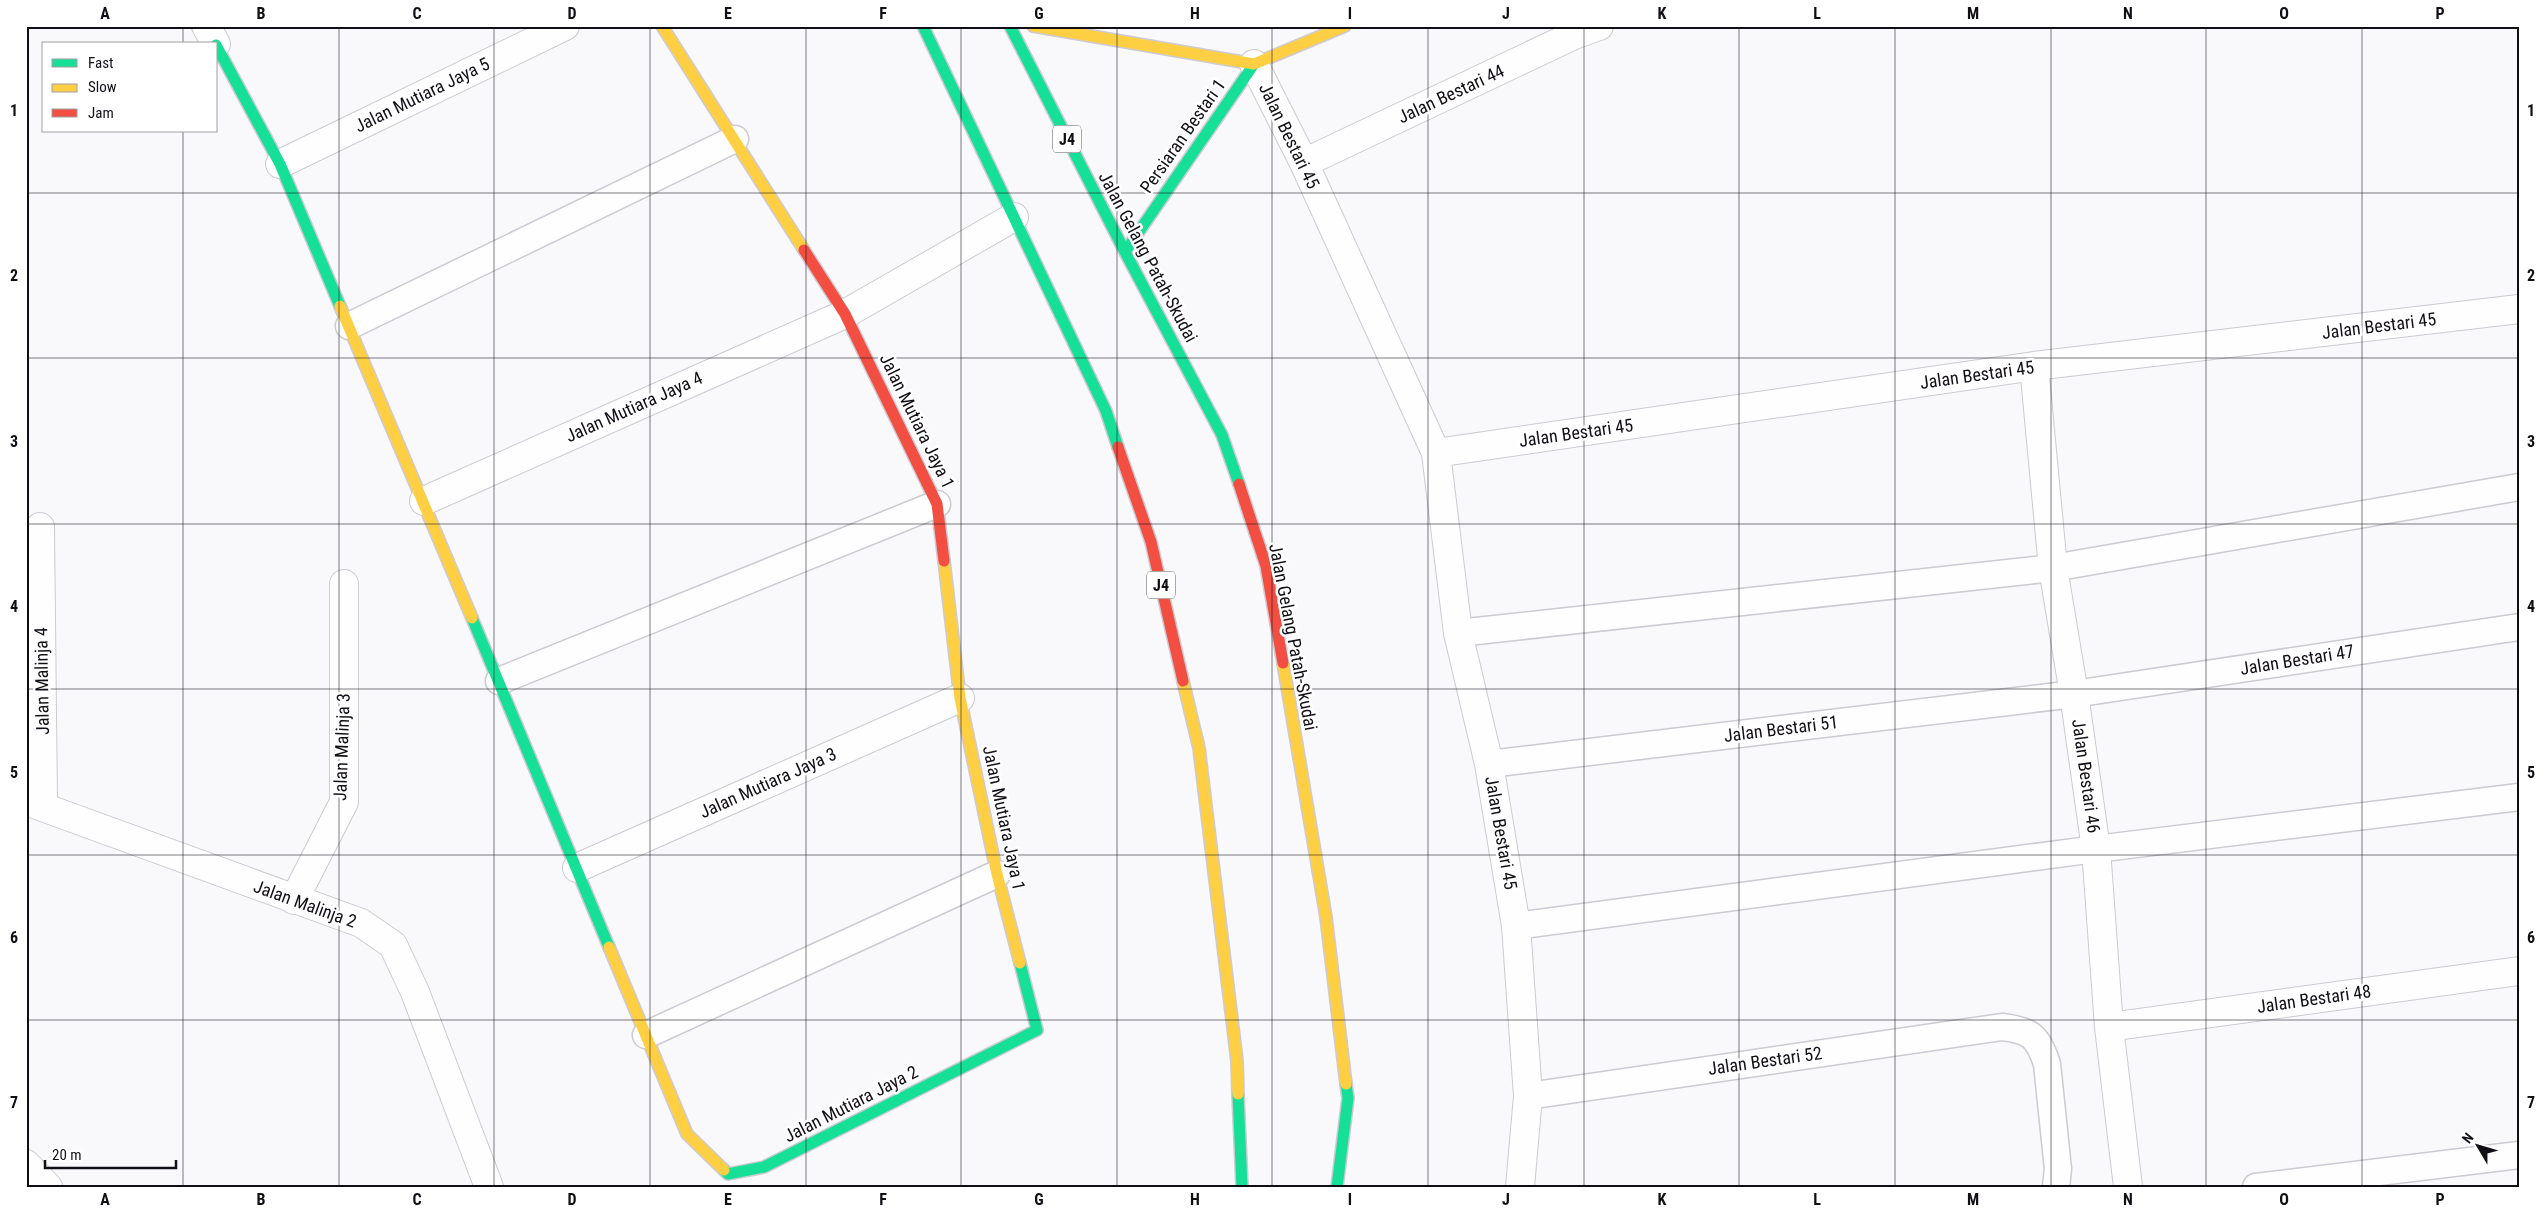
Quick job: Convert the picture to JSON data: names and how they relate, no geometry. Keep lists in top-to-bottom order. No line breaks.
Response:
{"streets":{"street":["Jalan Bestari 44","Jalan Mutiara Jaya 5","Persiaran Bestari 1","Jalan Bestari 45","J4","Jalan Gelang Patah-Skudai","Jalan Mutiara Jaya 4","Jalan Mutiara Jaya 1","Jalan Malinja 4","Jalan Malinja 3","Jalan Bestari 46","Jalan Mutiara Jaya 3","Jalan Malinja 2","Jalan Bestari 48","Jalan Mutiara Jaya 2"],"lane":["Jalan Bestari 47","Jalan Bestari 51","Jalan Bestari 52"]},"crossings":[["Jalan Bestari 44","Jalan Bestari 45"],["Persiaran Bestari 1","Jalan Bestari 45"],["Persiaran Bestari 1","Jalan Gelang Patah-Skudai"],["Jalan Bestari 45","Jalan Bestari 51"],["Jalan Bestari 45","Jalan Bestari 46"],["Jalan Bestari 45","Jalan Bestari 52"],["J4","Jalan Mutiara Jaya 4"],["Jalan Mutiara Jaya 4","Jalan Mutiara Jaya 1"],["Jalan Mutiara Jaya 1","Jalan Mutiara Jaya 3"],["Jalan Mutiara Jaya 1","Jalan Mutiara Jaya 2"],["Jalan Bestari 47","Jalan Bestari 51"],["Jalan Bestari 47","Jalan Bestari 46"],["Jalan Malinja 4","Jalan Malinja 2"],["Jalan Bestari 51","Jalan Bestari 46"],["Jalan Malinja 3","Jalan Malinja 2"],["Jalan Bestari 46","Jalan Bestari 48"]],"legend":["Fast","Slow","Jam"],"scale_bar":"20 m","north":"top left","grid":{"columns":["A","B","C","D","E","F","G","H","I","J","K","L","M","N","O","P"],"rows":["1","2","3","4","5","6","7"]}}
